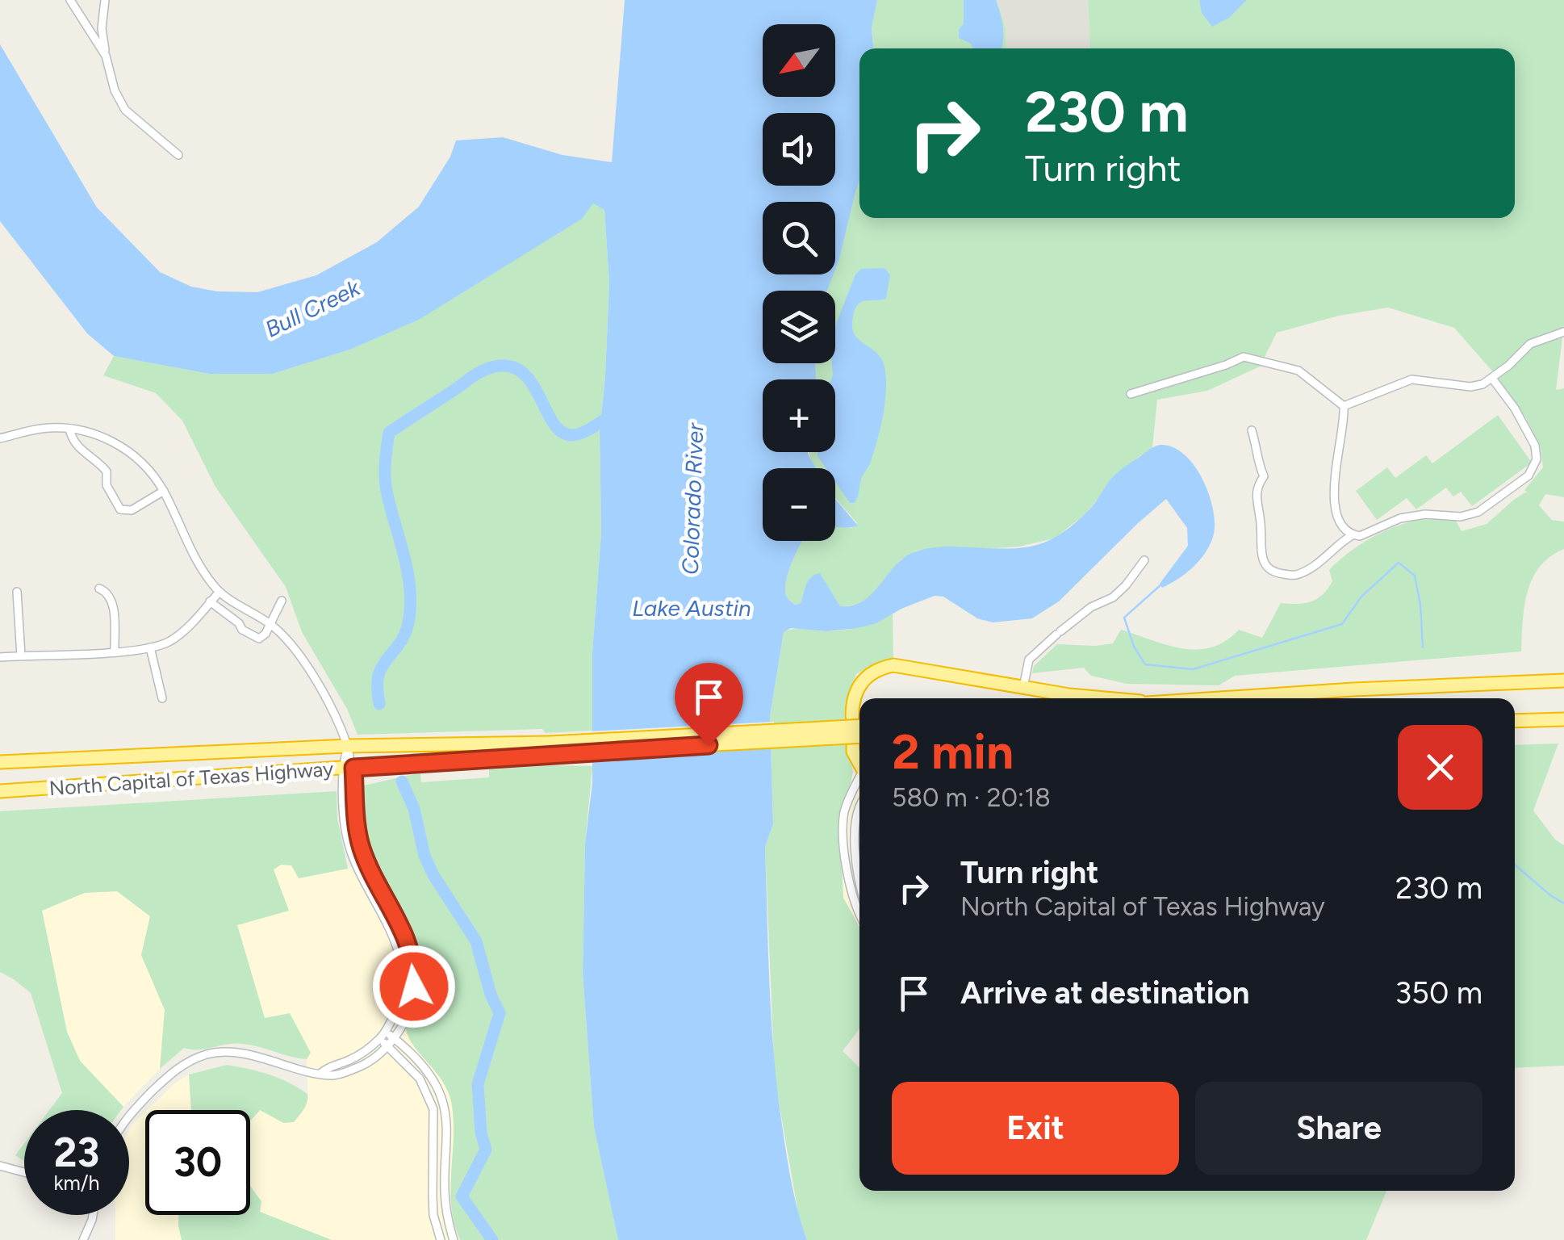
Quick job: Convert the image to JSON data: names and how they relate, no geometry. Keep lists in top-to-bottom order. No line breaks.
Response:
{"streets":{"highway":["North Capital of Texas Highway"]},"water":["Bull Creek","Colorado River","Lake Austin"],"north":"bottom left","page":{"map_buttons":["+","−"],"turn":["230 m","Turn right"],"heading":["2 min","580 m · 20:18"],"list":[{"name":"Turn right","note":"North Capital of Texas Highway","value":"230 m"},{"name":"Arrive at destination","value":"350 m"}],"buttons":["Exit","Share"],"speed":"23 km/h","limit":"30"}}
